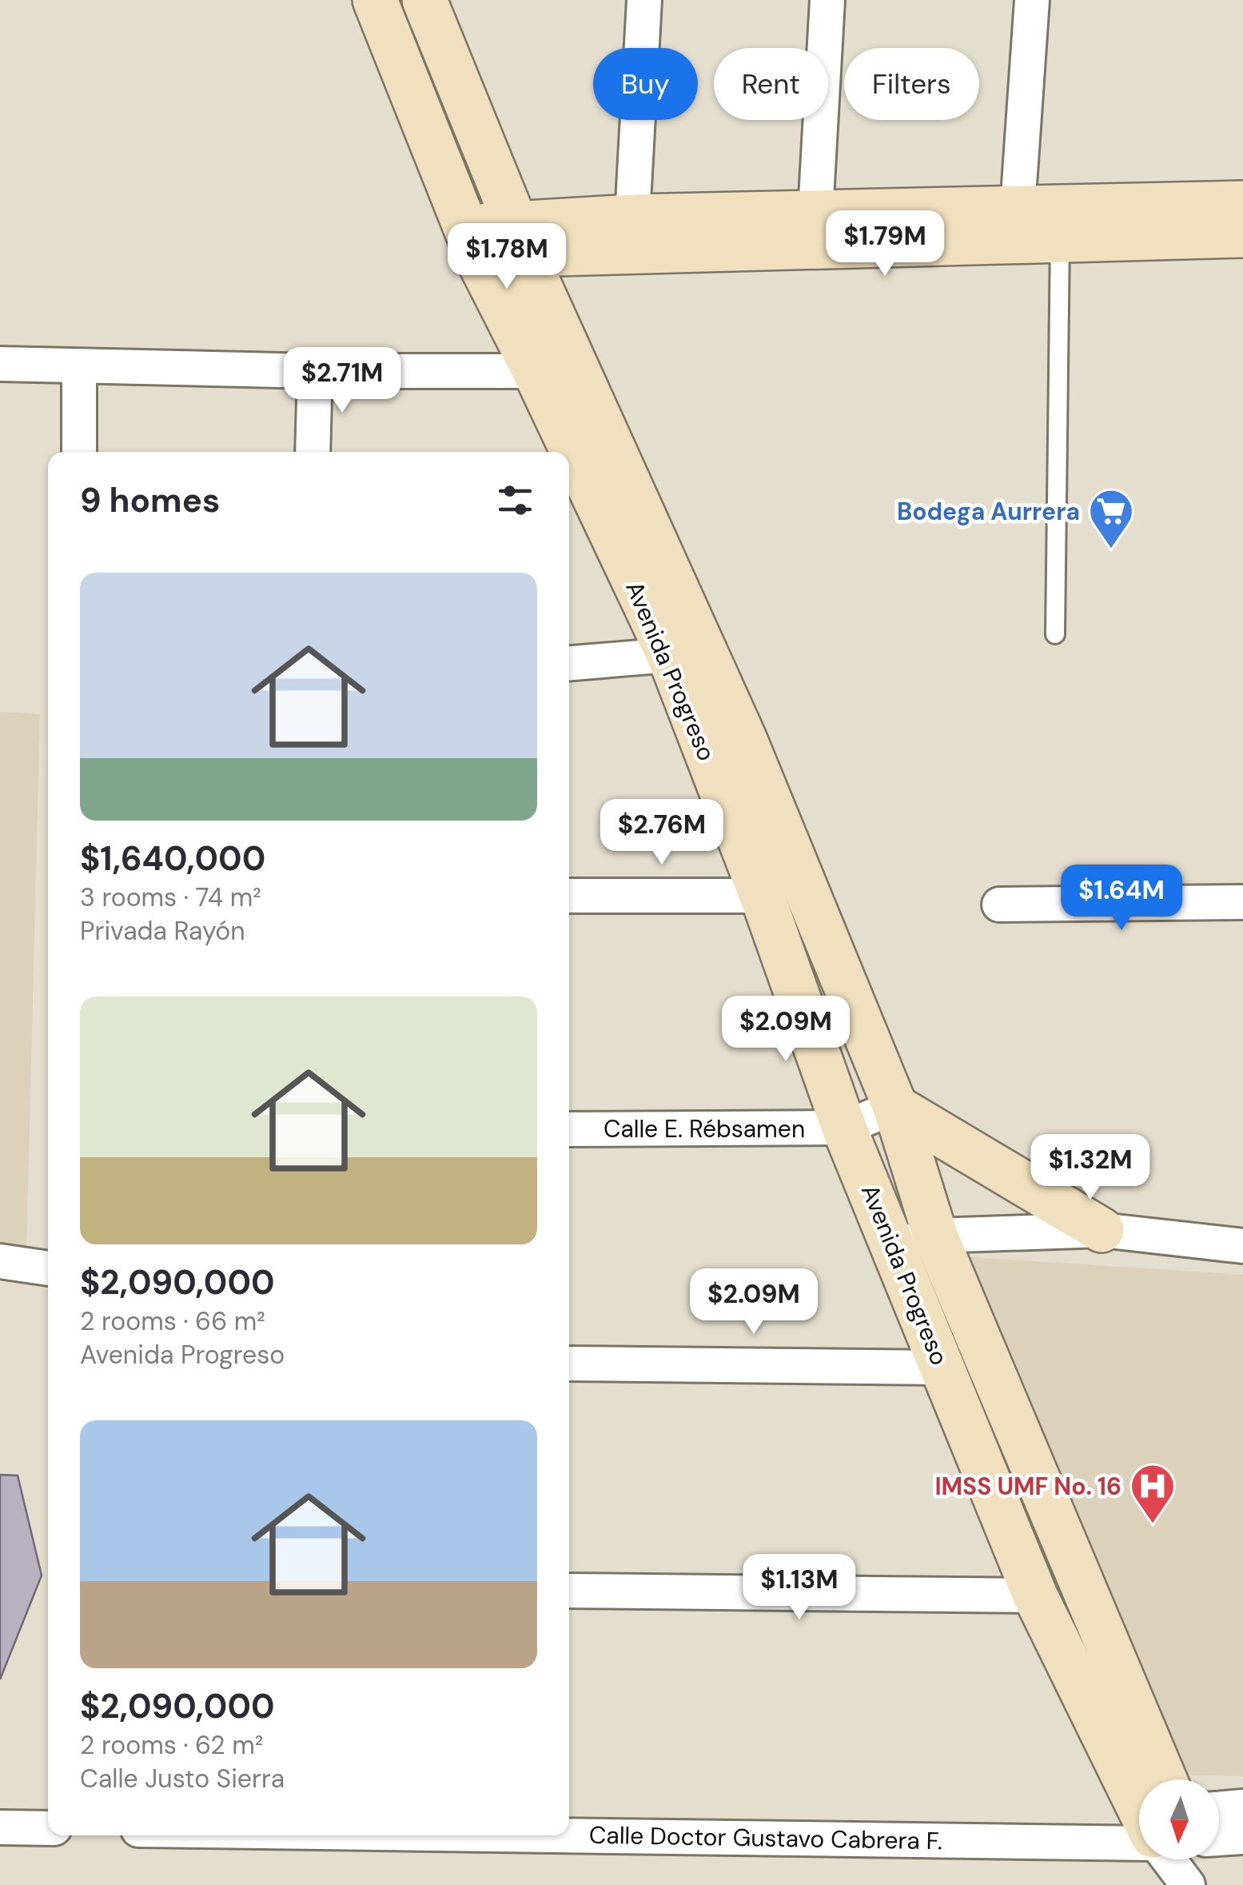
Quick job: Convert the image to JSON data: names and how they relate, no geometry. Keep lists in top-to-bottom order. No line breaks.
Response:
{"streets":{"street":["Avenida Progreso","Calle E. Rébsamen","Calle Doctor Gustavo Cabrera F."]},"crossings":[["Avenida Progreso","Calle E. Rébsamen"]],"places":{"supermarket":["Bodega Aurrera"],"hospital":["IMSS UMF No. 16"]},"north":"bottom","page":{"chip":["Buy","Rent","Filters"],"price":["$1.79M","$1.78M","$2.71M","$2.76M","$1.64M","$2.09M","$1.32M","$2.09M","$1.13M"],"heading":"9 homes","list":[{"name":"$1,640,000","note":"3 rooms · 74 m² · Privada Rayón"},{"name":"$2,090,000","note":"2 rooms · 66 m² · Avenida Progreso"},{"name":"$2,090,000","note":"2 rooms · 62 m² · Calle Justo Sierra"}]}}
